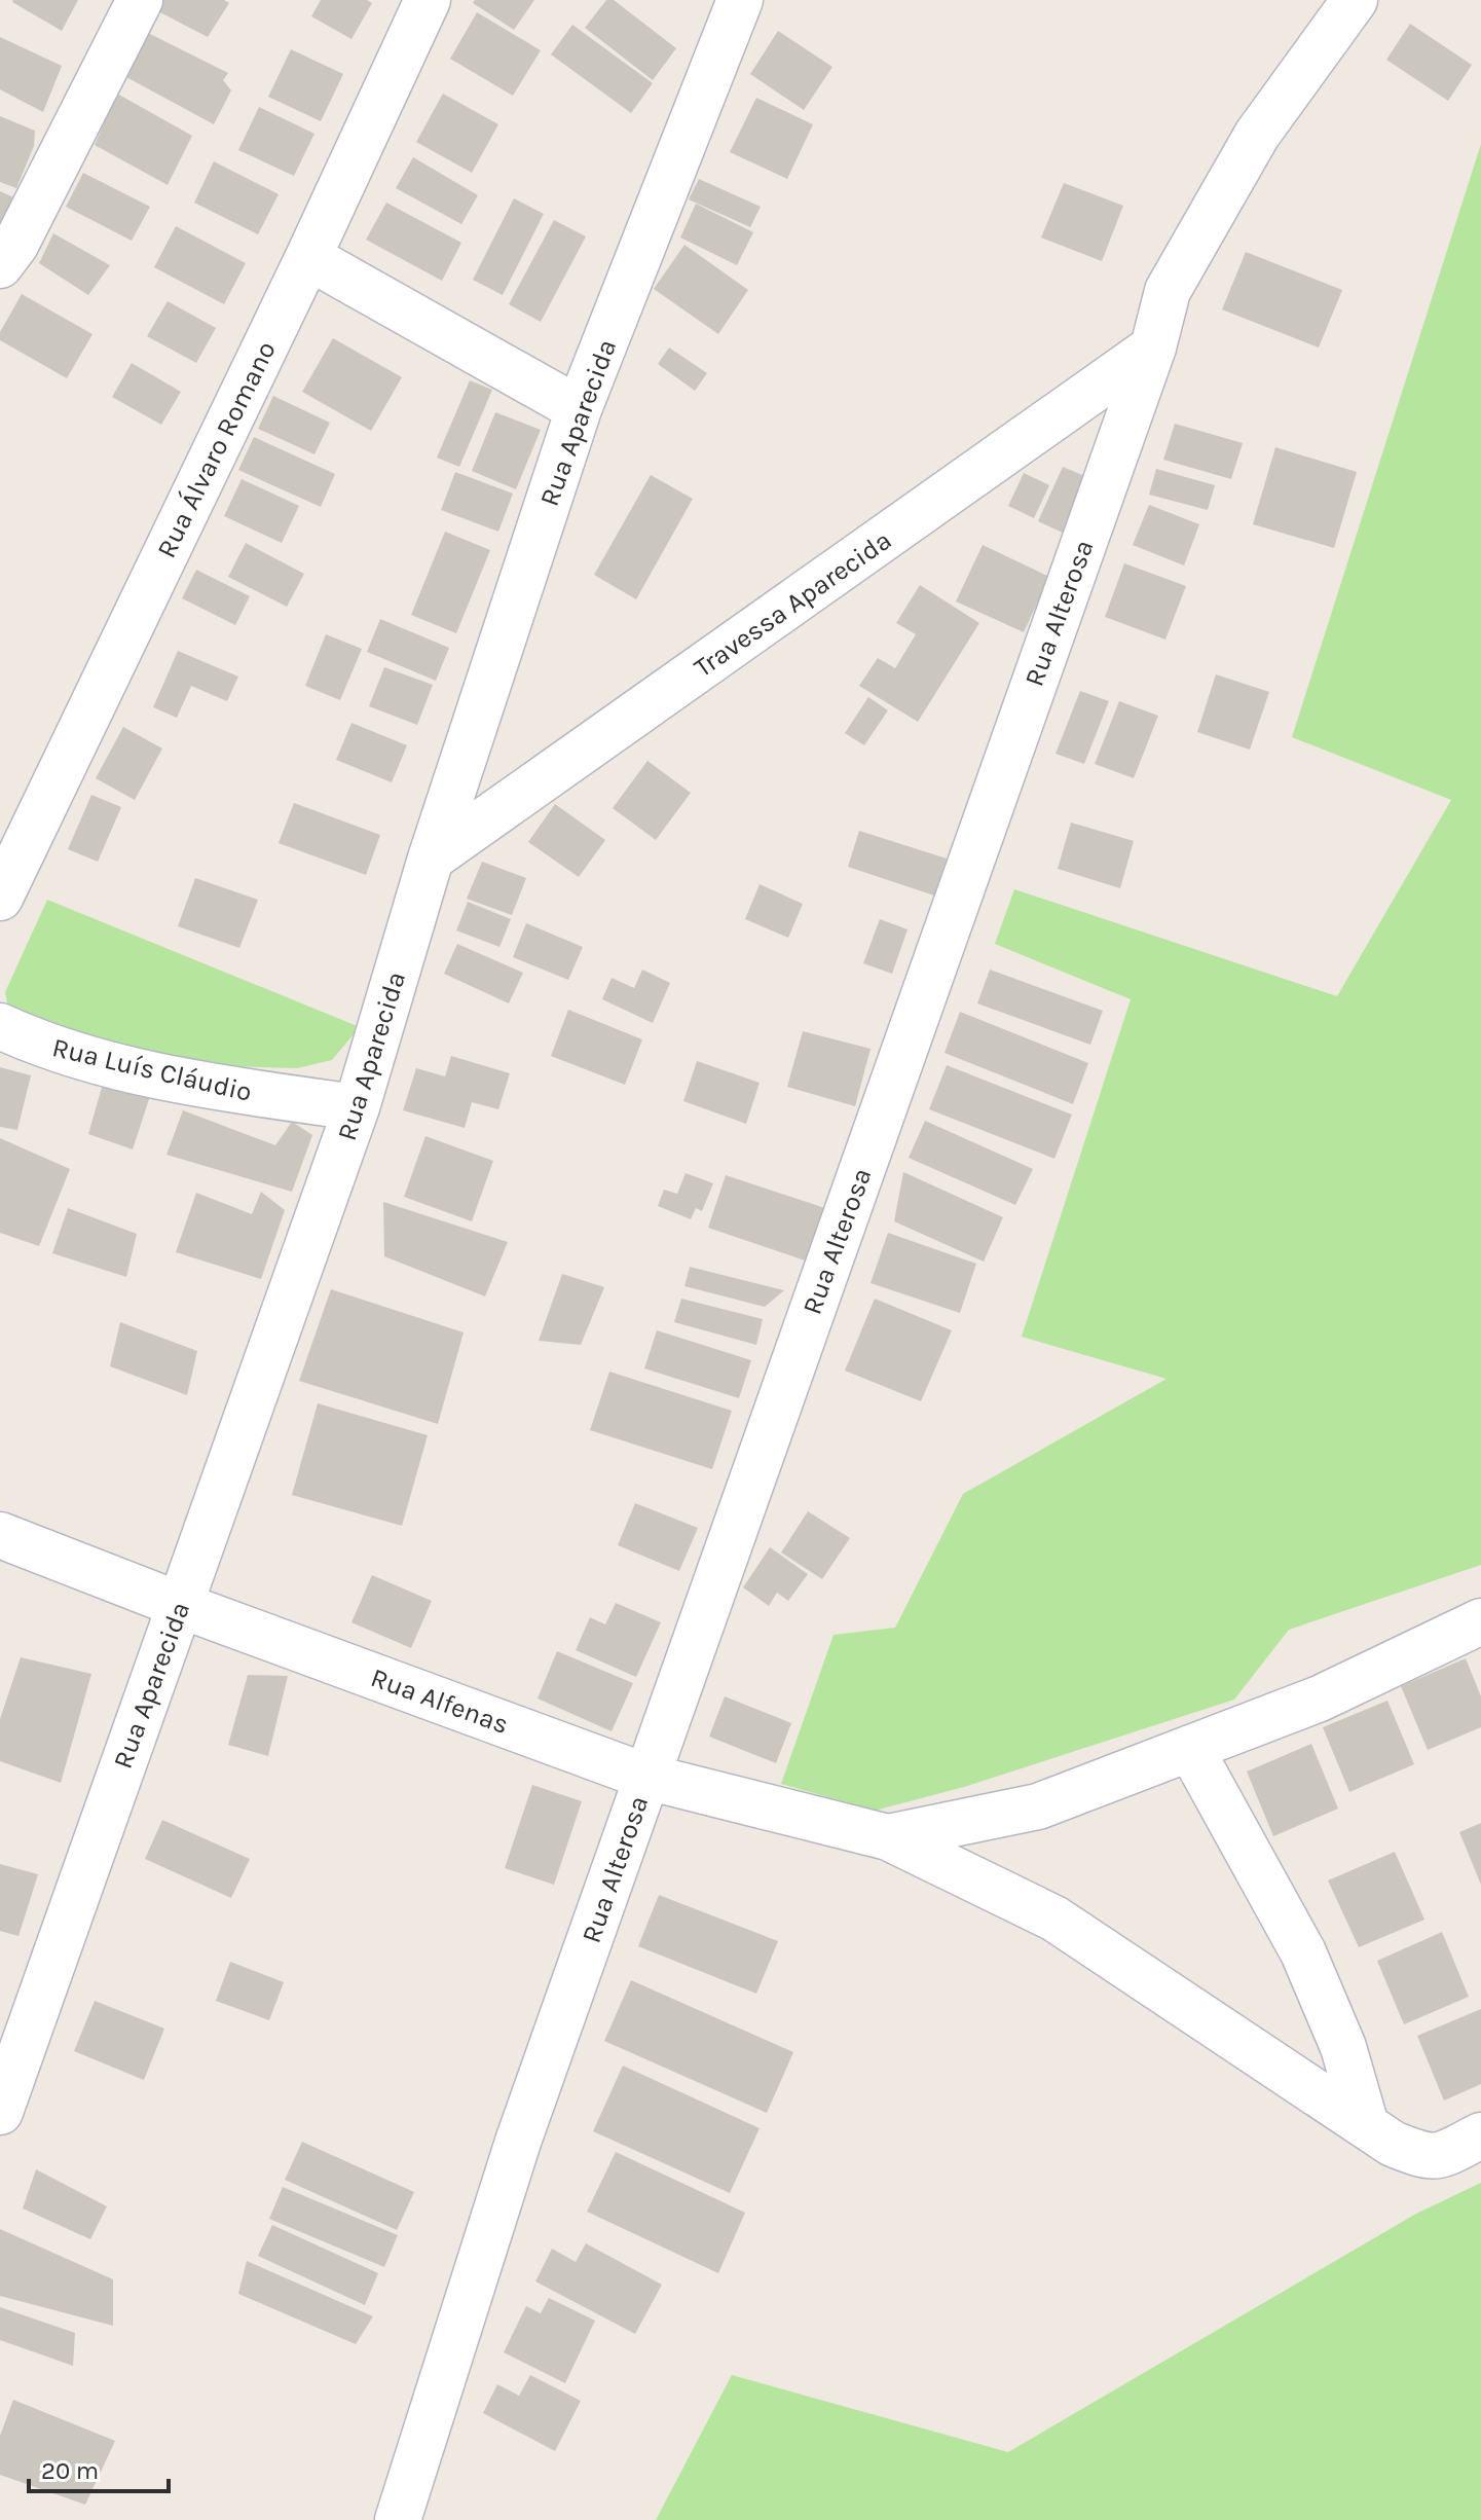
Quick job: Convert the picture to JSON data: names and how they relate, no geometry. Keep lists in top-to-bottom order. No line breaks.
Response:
{"streets":{"street":["Rua Aparecida","Rua Álvaro Romano","Travessa Aparecida","Rua Alterosa","Rua Luís Cláudio","Rua Alfenas"]},"crossings":[["Rua Aparecida","Travessa Aparecida"],["Rua Aparecida","Rua Luís Cláudio"],["Rua Aparecida","Rua Alfenas"],["Travessa Aparecida","Rua Alterosa"],["Rua Alterosa","Rua Alfenas"]],"scale_bar":"20 m"}
